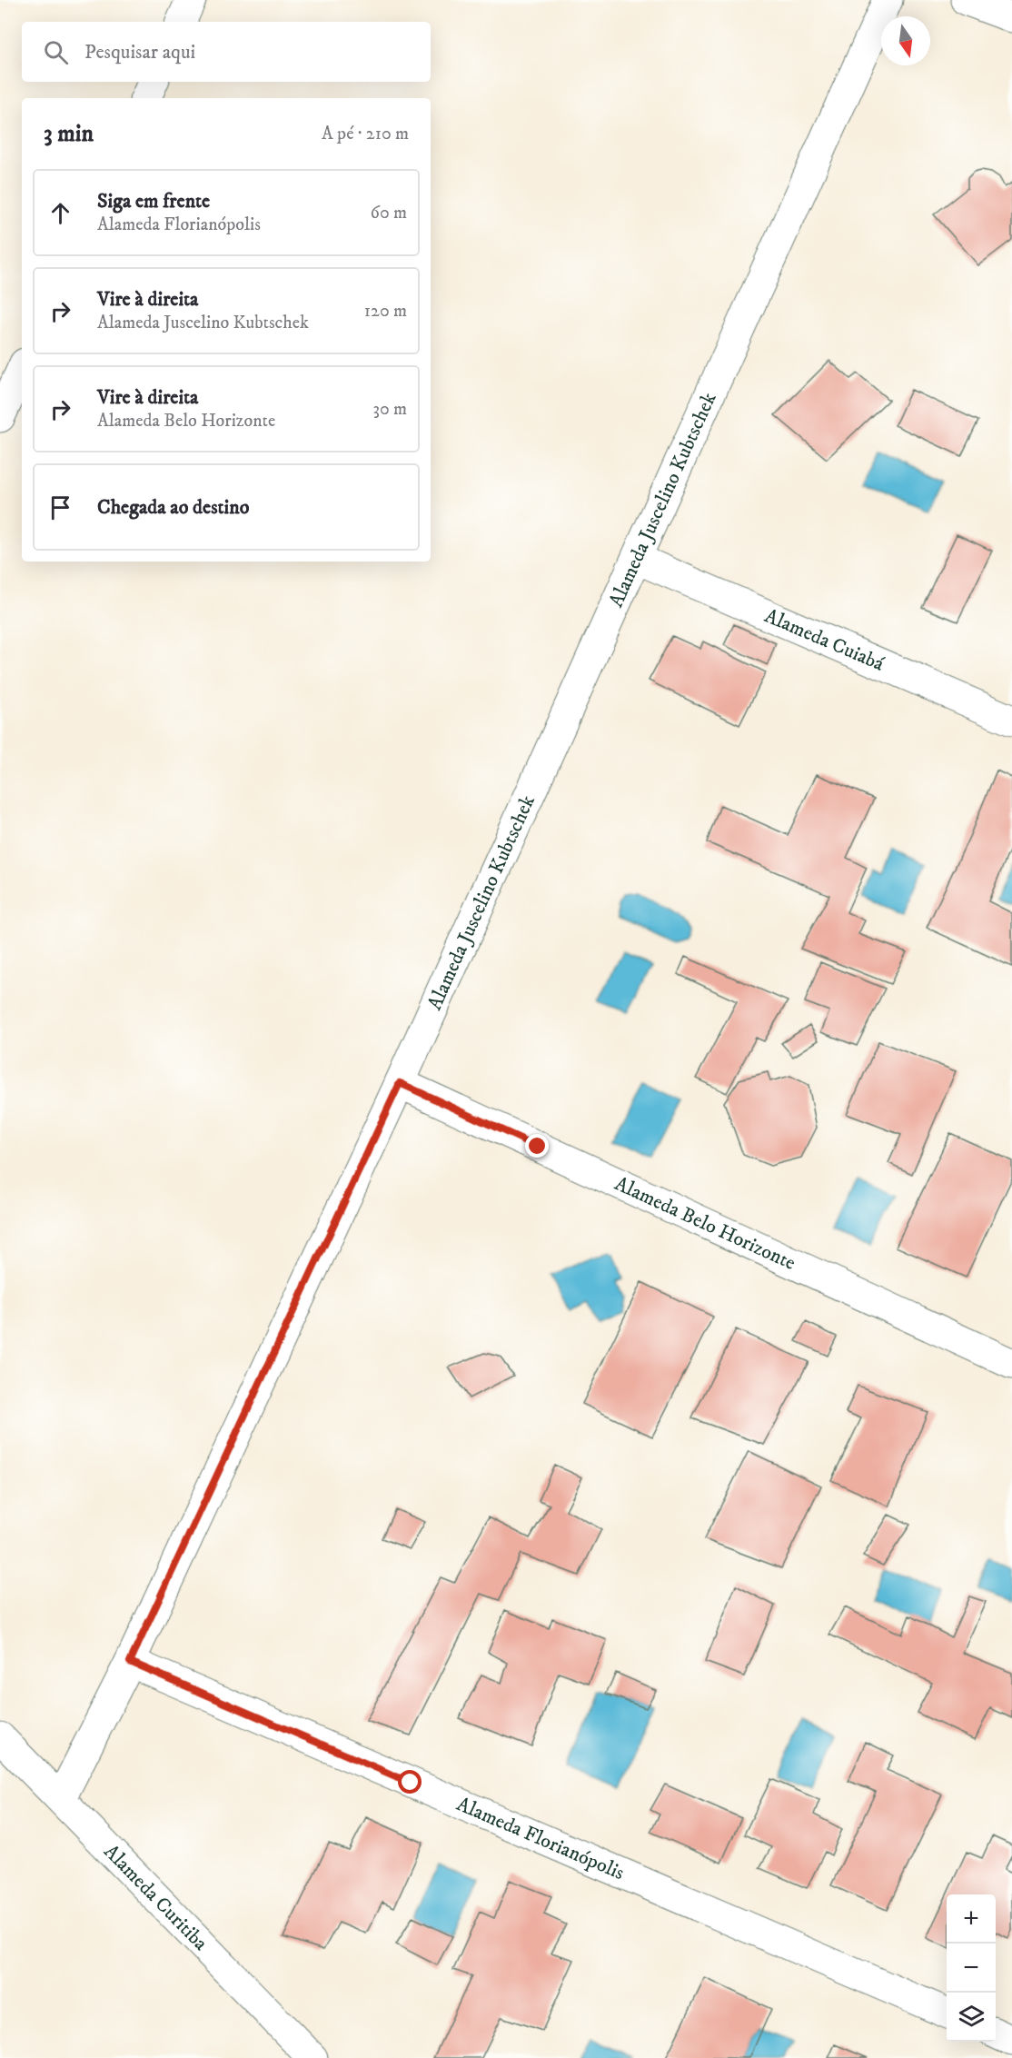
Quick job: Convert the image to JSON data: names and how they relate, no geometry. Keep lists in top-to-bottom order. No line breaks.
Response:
{"streets":{"street":["Alameda Juscelino Kubtschek","Alameda Cuiabá","Alameda Belo Horizonte","Alameda Florianópolis","Alameda Curitiba"]},"crossings":[["Alameda Juscelino Kubtschek","Alameda Cuiabá"],["Alameda Juscelino Kubtschek","Alameda Belo Horizonte"],["Alameda Juscelino Kubtschek","Alameda Florianópolis"],["Alameda Juscelino Kubtschek","Alameda Curitiba"]],"north":"bottom","page":{"search":"Pesquisar aqui","heading":["3 min","A pé · 210 m"],"list":[["Siga em frente","Alameda Florianópolis","60 m"],["Vire à direita","Alameda Juscelino Kubtschek","120 m"],["Vire à direita","Alameda Belo Horizonte","30 m"],"Chegada ao destino"],"map_buttons":["+","−"]}}
